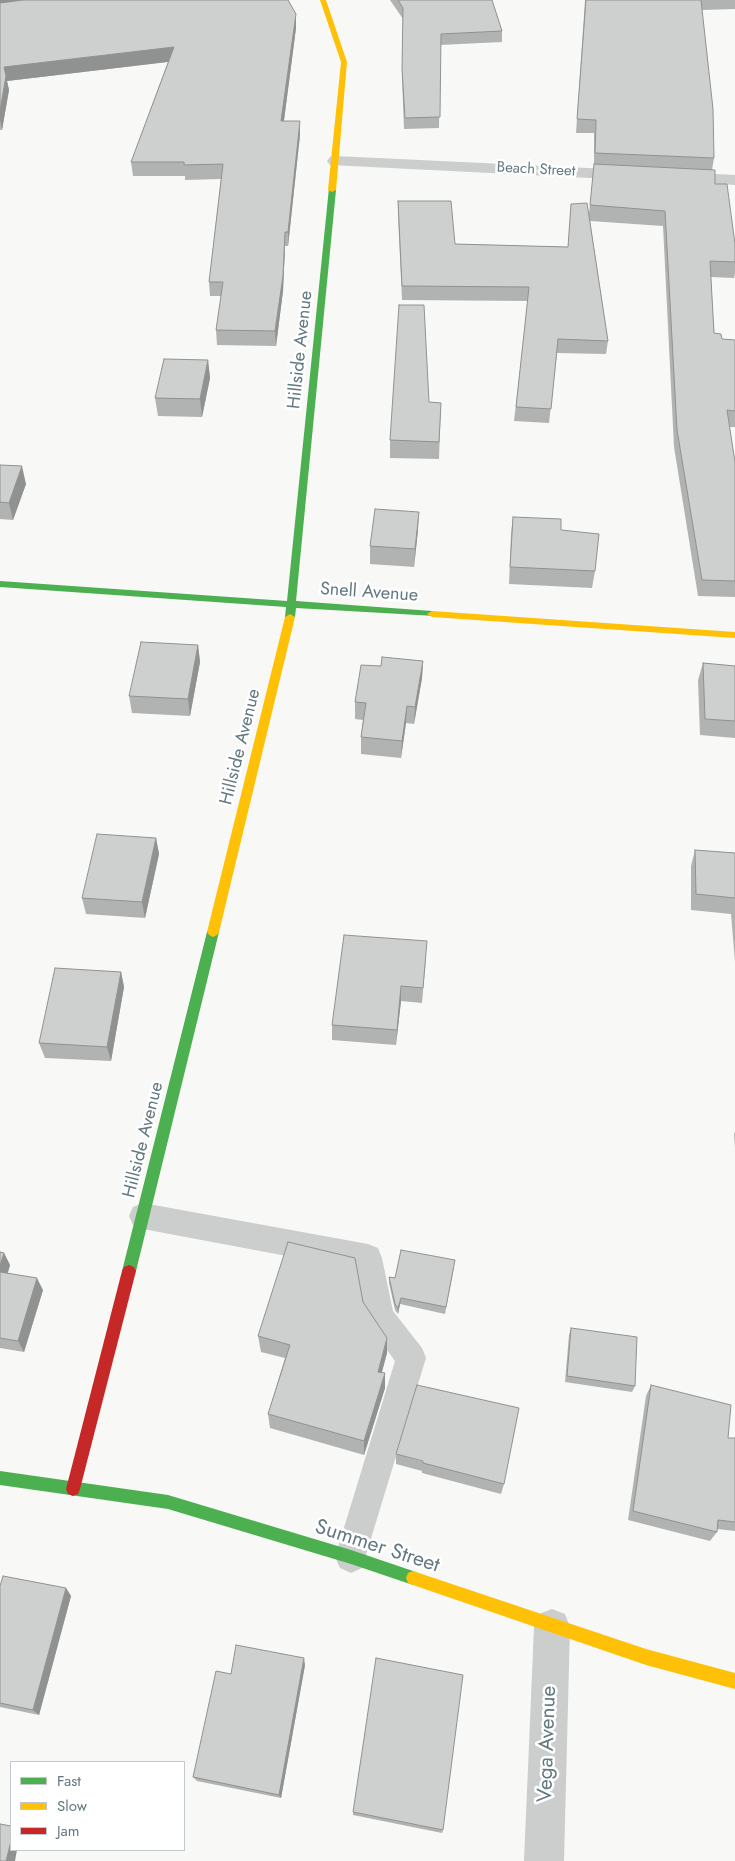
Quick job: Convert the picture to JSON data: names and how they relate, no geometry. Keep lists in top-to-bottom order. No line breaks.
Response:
{"streets":{"street":["Beach Street","Hillside Avenue","Snell Avenue","Summer Street","Vega Avenue"]},"crossings":[["Beach Street","Hillside Avenue"],["Hillside Avenue","Snell Avenue"],["Hillside Avenue","Summer Street"],["Summer Street","Vega Avenue"]],"legend":["Fast","Slow","Jam"]}
